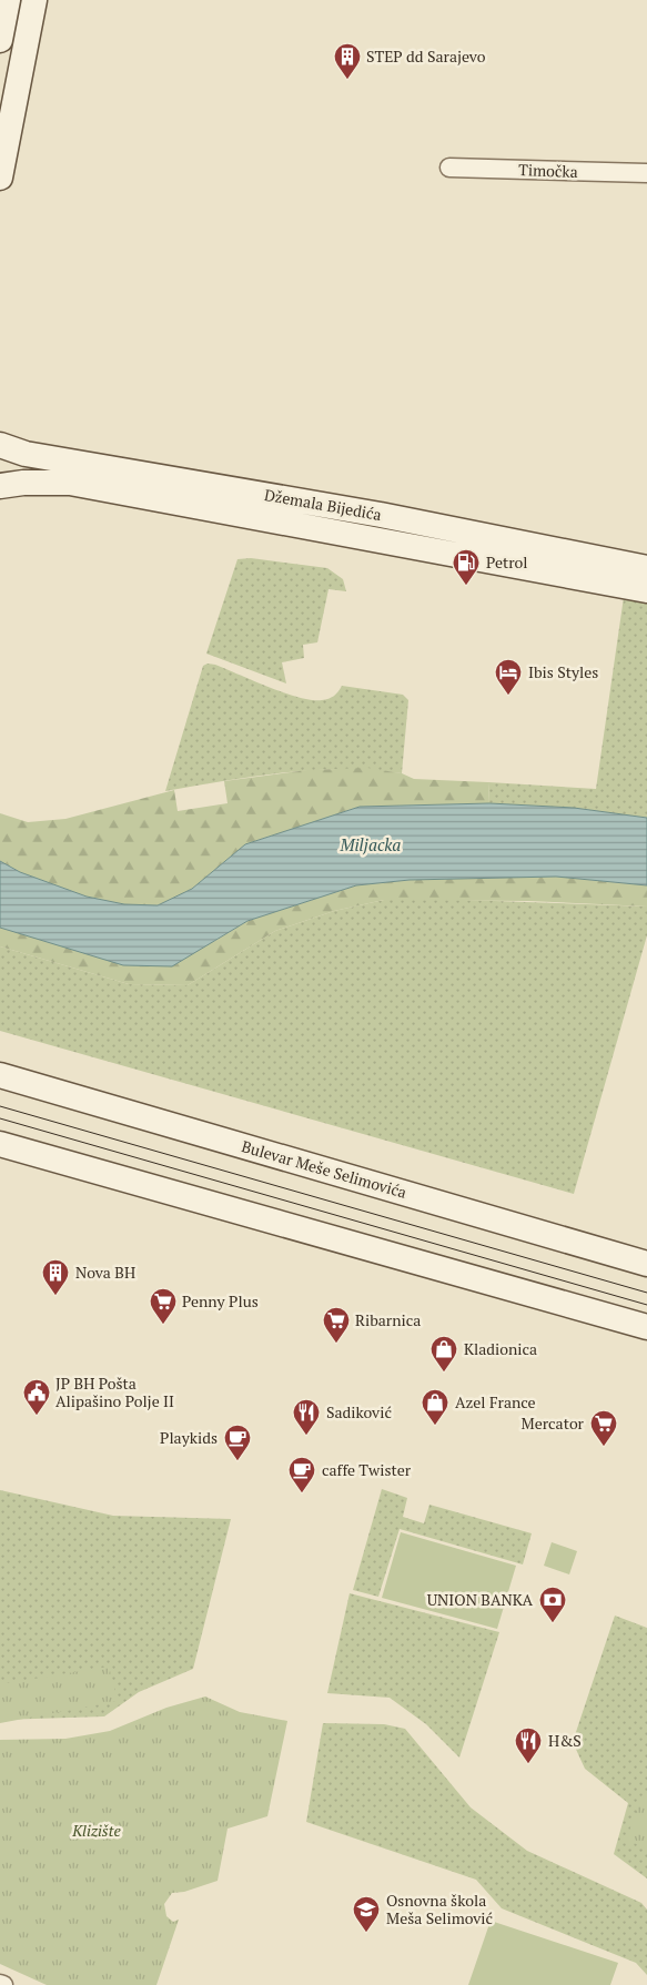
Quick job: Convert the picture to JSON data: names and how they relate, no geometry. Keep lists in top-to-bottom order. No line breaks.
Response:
{"streets":{"main road":["Džemala Bijedića","Bulevar Meše Selimovića"],"street":["Timočka"]},"water":["Miljacka"],"parks":["Klizište"],"places":{"building":["STEP dd Sarajevo","Nova BH"],"fuel station":["Petrol"],"hotel":["Ibis Styles"],"supermarket":["Penny Plus","Ribarnica","Mercator"],"shop":["Kladionica","Azel France"],"public building":["JP BH Pošta Alipašino Polje II"],"restaurant":["Sadiković","H&S"],"cafe":["Playkids","caffe Twister"],"bank":["UNION BANKA"],"school or university":["Osnovna škola Meša Selimović"]}}
